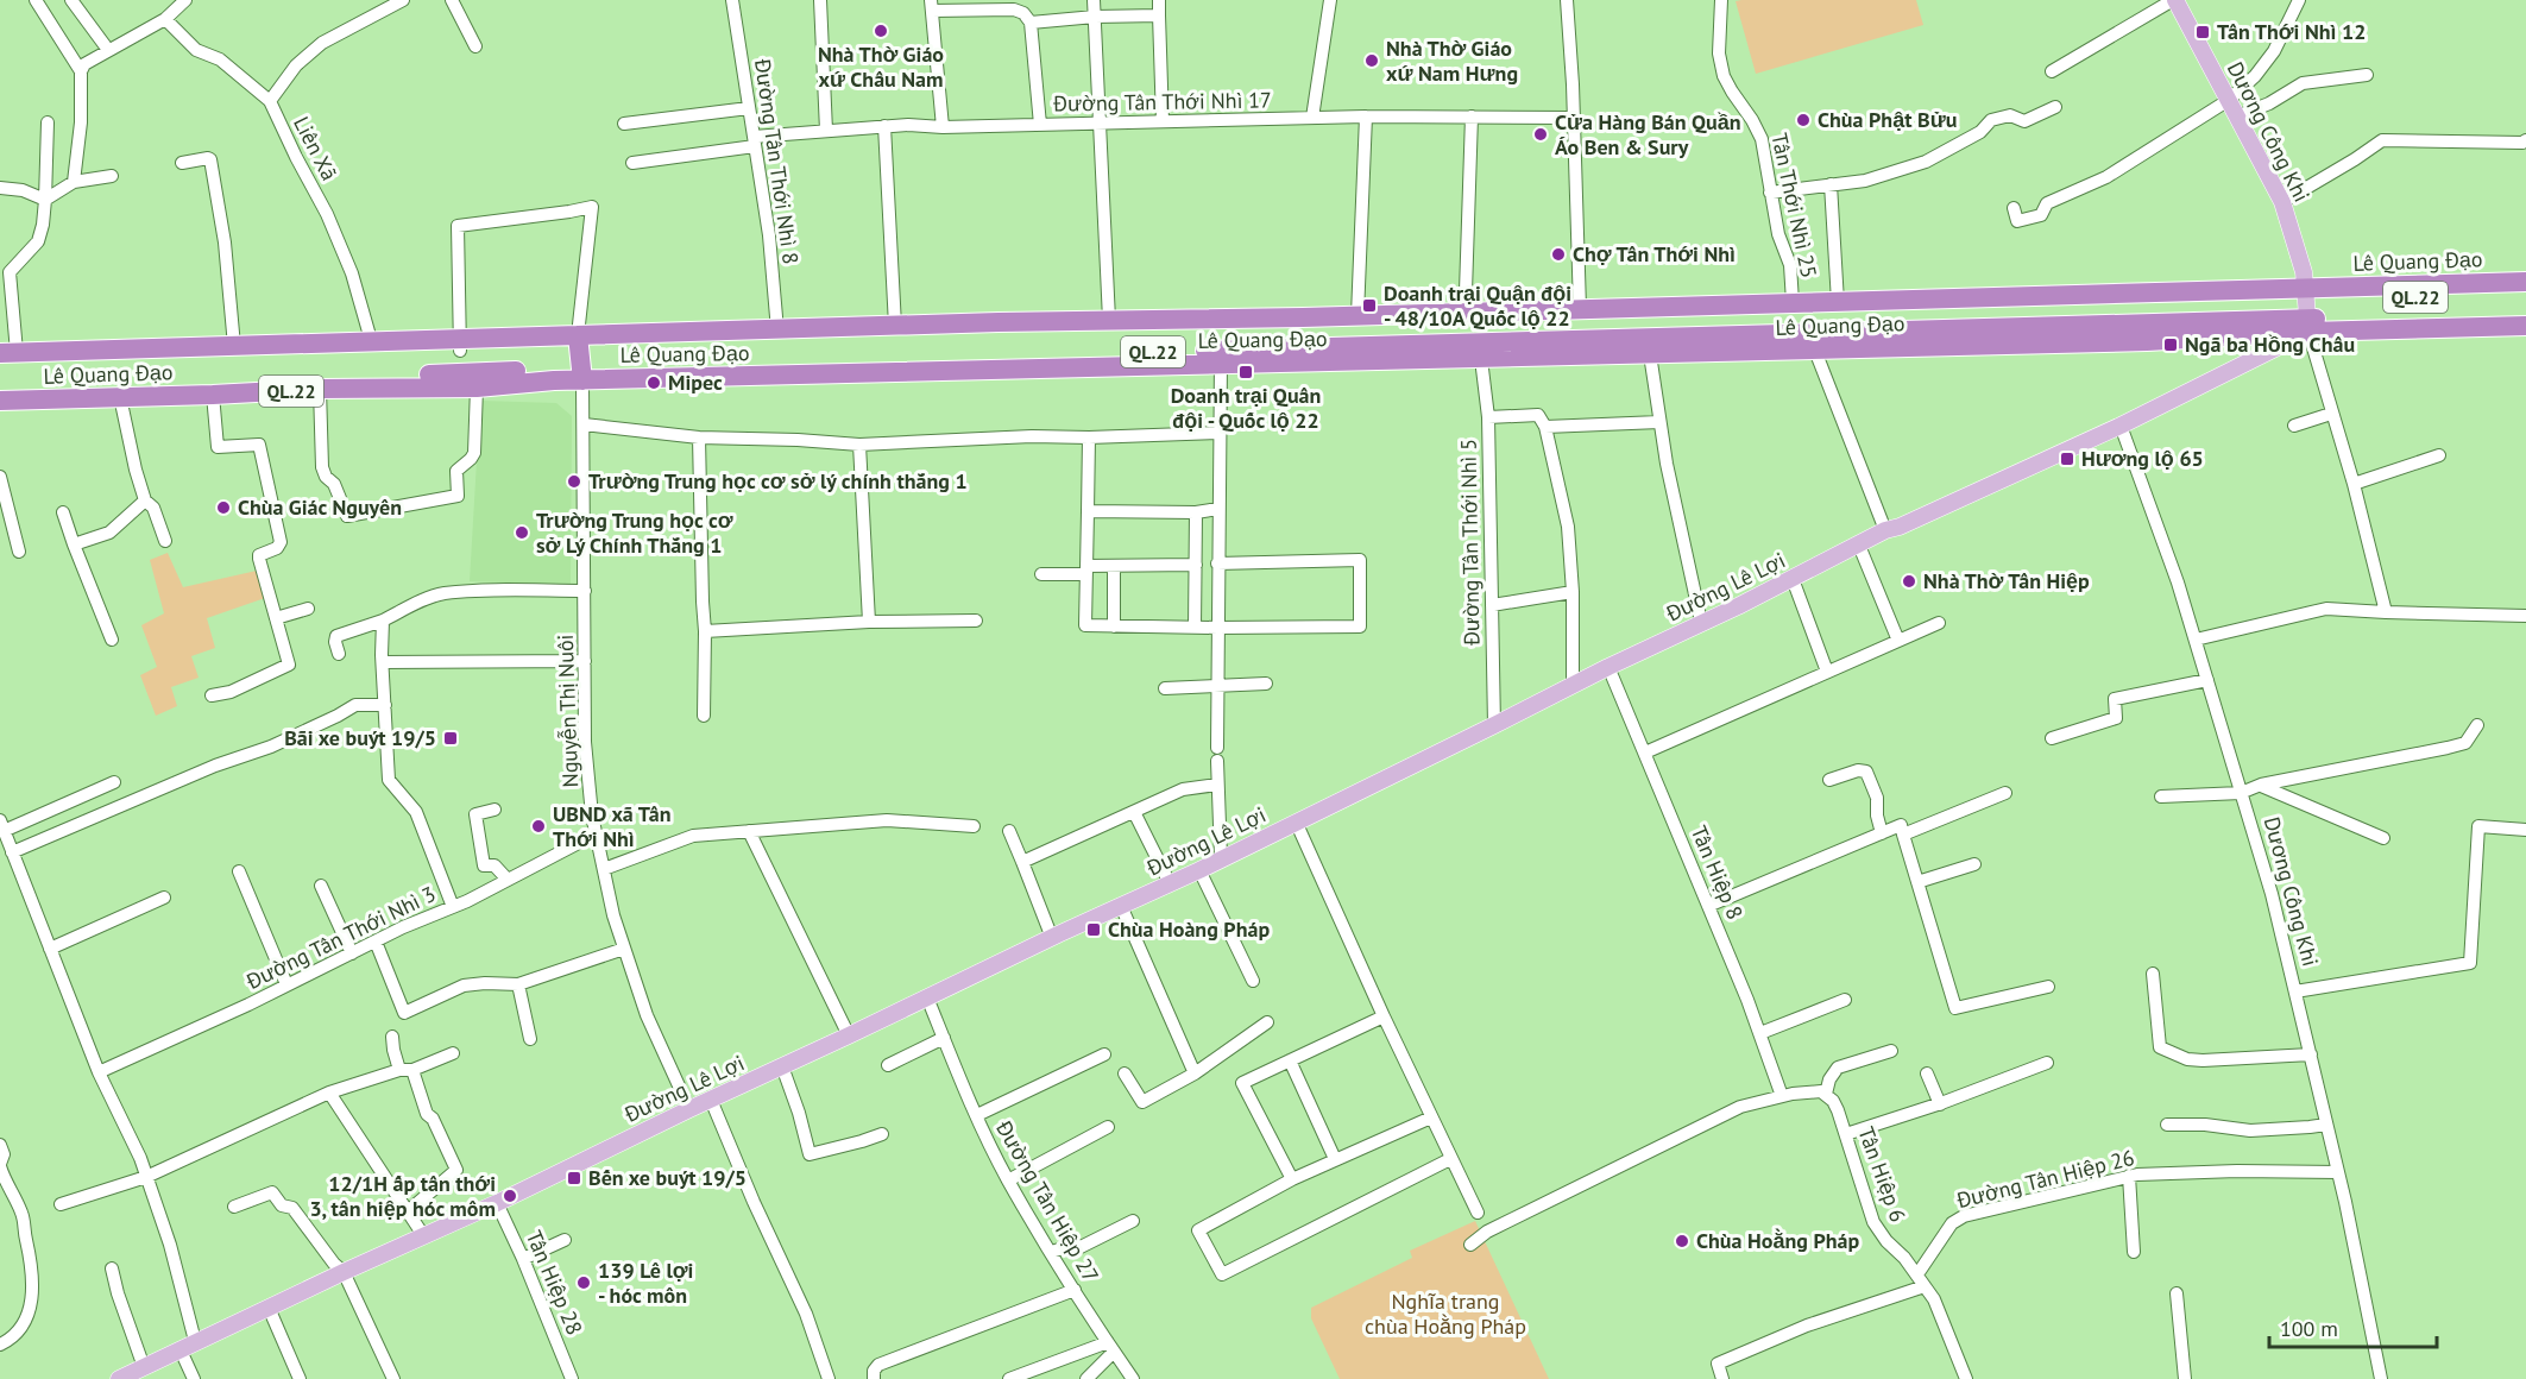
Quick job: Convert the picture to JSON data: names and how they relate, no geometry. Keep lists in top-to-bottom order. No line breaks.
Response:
{"streets":{"highway":["Lê Quang Đạo","QL.22"],"main road":["Dương Công Khi","Đường Lê Lợi"],"street":["Đường Tân Thới Nhì 17","Liên Xã","Đường Tân Thới Nhì 8","Tân Thới Nhì 25","Đường Tân Thới Nhì 5","Nguyễn Thị Nuôi","Tân Hiệp 8","Đường Tân Thới Nhì 3","Tân Hiệp 6","Đường Tân Hiệp 26","Đường Tân Hiệp 27","Tân Hiệp 28"]},"crossings":[["Đường Tân Thới Nhì 17","Đường Tân Thới Nhì 8"],["Dương Công Khi","Lê Quang Đạo"],["Dương Công Khi","Đường Lê Lợi"],["Dương Công Khi","Đường Tân Hiệp 26"],["Liên Xã","Lê Quang Đạo"],["Đường Tân Thới Nhì 8","Lê Quang Đạo"],["Tân Thới Nhì 25","Lê Quang Đạo"],["Lê Quang Đạo","Đường Tân Thới Nhì 5"],["Lê Quang Đạo","Đường Lê Lợi"],["Lê Quang Đạo","Nguyễn Thị Nuôi"],["Đường Tân Thới Nhì 5","Đường Lê Lợi"],["Đường Lê Lợi","Nguyễn Thị Nuôi"],["Đường Lê Lợi","Tân Hiệp 8"],["Đường Lê Lợi","Đường Tân Hiệp 27"],["Đường Lê Lợi","Tân Hiệp 28"],["Nguyễn Thị Nuôi","Đường Tân Thới Nhì 3"],["Tân Hiệp 6","Đường Tân Hiệp 26"]],"parks":["Nghĩa trang chùa Hoằng Pháp"],"places":{"other":["Nhà Thờ Giáo xứ Châu Nam","Nhà Thờ Giáo xứ Nam Hưng","Chùa Phật Bửu","Cửa Hàng Bán Quần Áo Ben & Sury","Chợ Tân Thới Nhì","Mipec","Trường Trung học cơ sở lý chính thắng 1","Chùa Giác Nguyên","Trường Trung học cơ sở Lý Chính Thắng 1","Nhà Thờ Tân Hiệp","UBND xã Tân Thới Nhì","12/1H ấp tân thới 3, tân hiệp hóc môm","Chùa Hoằng Pháp","139 Lê lợi - hóc môn"],"transit":["Tân Thới Nhì 12","Doanh trại Quận đội - 48/10A Quốc lộ 22","Ngã ba Hồng Châu","Doanh trại Quân đội - Quốc lộ 22","Hương lộ 65","Bãi xe buýt 19/5","Chùa Hoàng Pháp","Bến xe buýt 19/5"]},"scale_bar":"100 m"}
